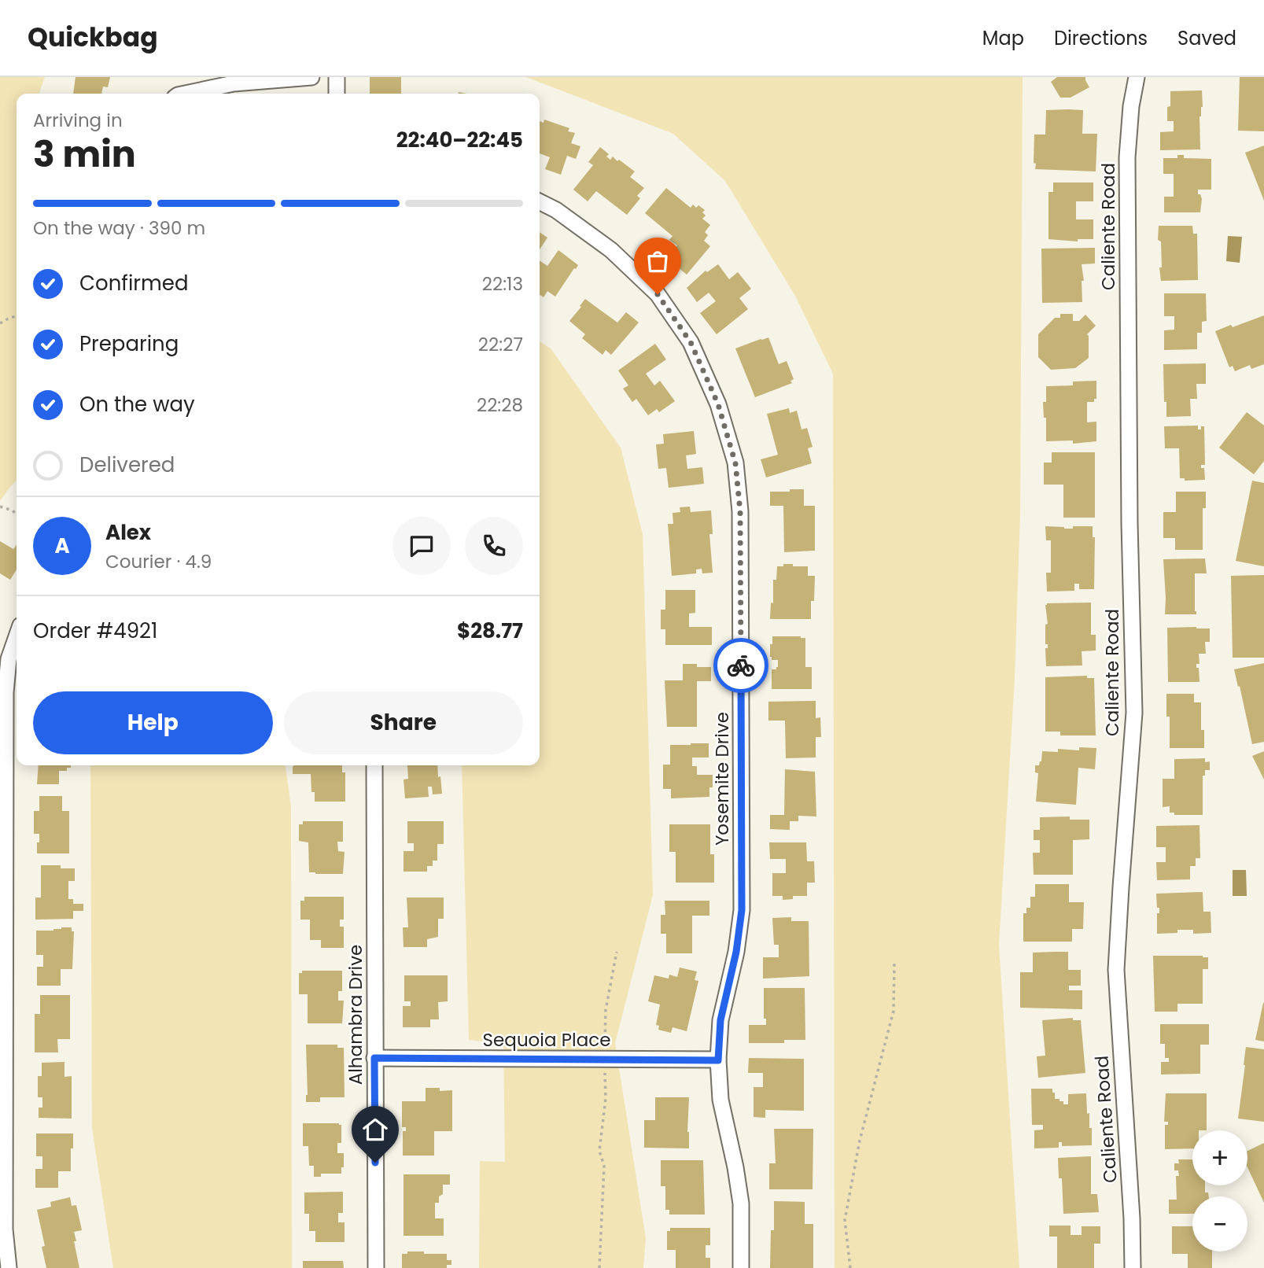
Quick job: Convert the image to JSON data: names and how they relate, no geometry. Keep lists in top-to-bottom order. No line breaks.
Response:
{"streets":{"street":["Caliente Road","Yosemite Drive","Alhambra Drive","Sequoia Place"]},"crossings":[["Yosemite Drive","Sequoia Place"],["Alhambra Drive","Sequoia Place"]],"page":{"header":"Quickbag","nav":["Map","Directions","Saved"],"heading":["3 min","Arriving in","22:40–22:45"],"panel":["Alex","Courier · 4.9","Order #4921","$28.77"],"bar":"On the way · 390 m","list":[["Confirmed","22:13"],["Preparing","22:27"],["On the way","22:28"],"Delivered"],"round":"A","buttons":["Help","Share"],"map_buttons":["+","−"]}}
